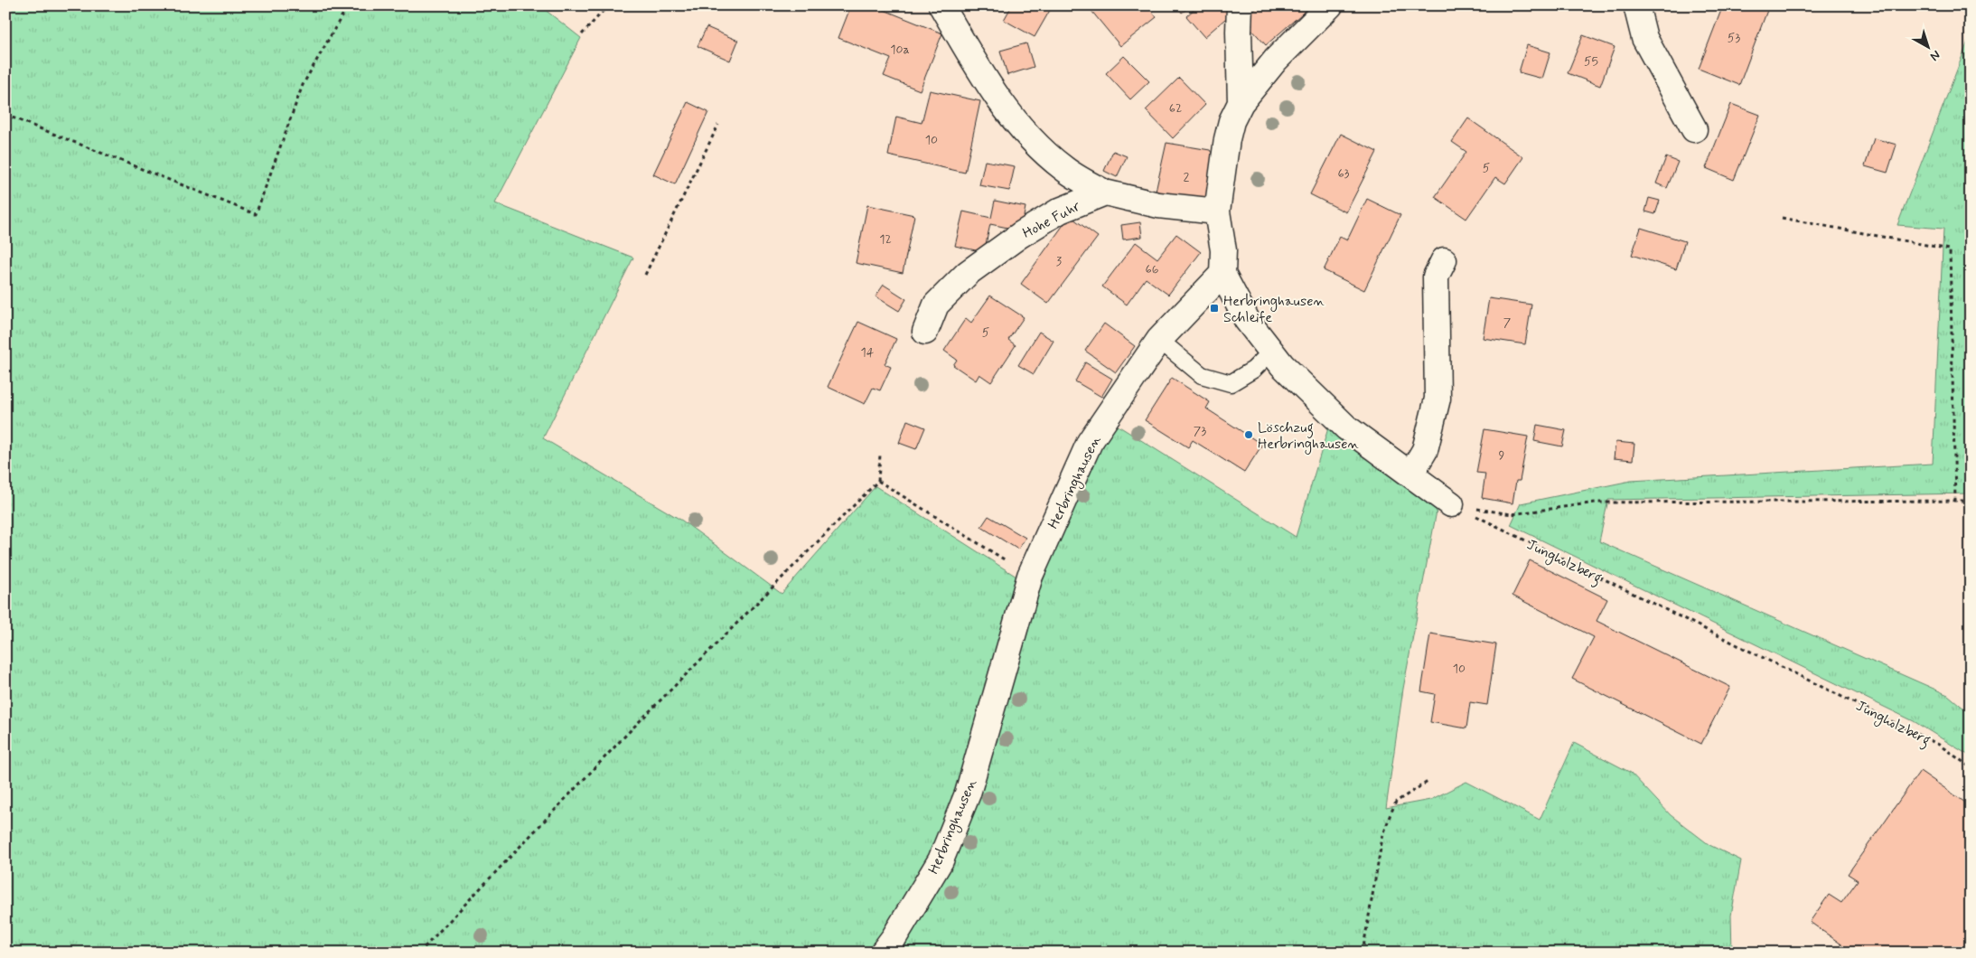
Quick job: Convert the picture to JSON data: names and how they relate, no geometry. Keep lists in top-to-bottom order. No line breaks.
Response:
{"streets":{"street":["Hohe Fuhr","Herbringhausen"],"path":["Jungholzberg"]},"places":{"transit":["Herbringhausen Schleife"],"other":["Löschzug Herbringhausen"]},"house_numbers":["53","10a","55","62","10","5","63","2","12","3","66","7","5","14","73","9","10"],"north":"bottom right"}
